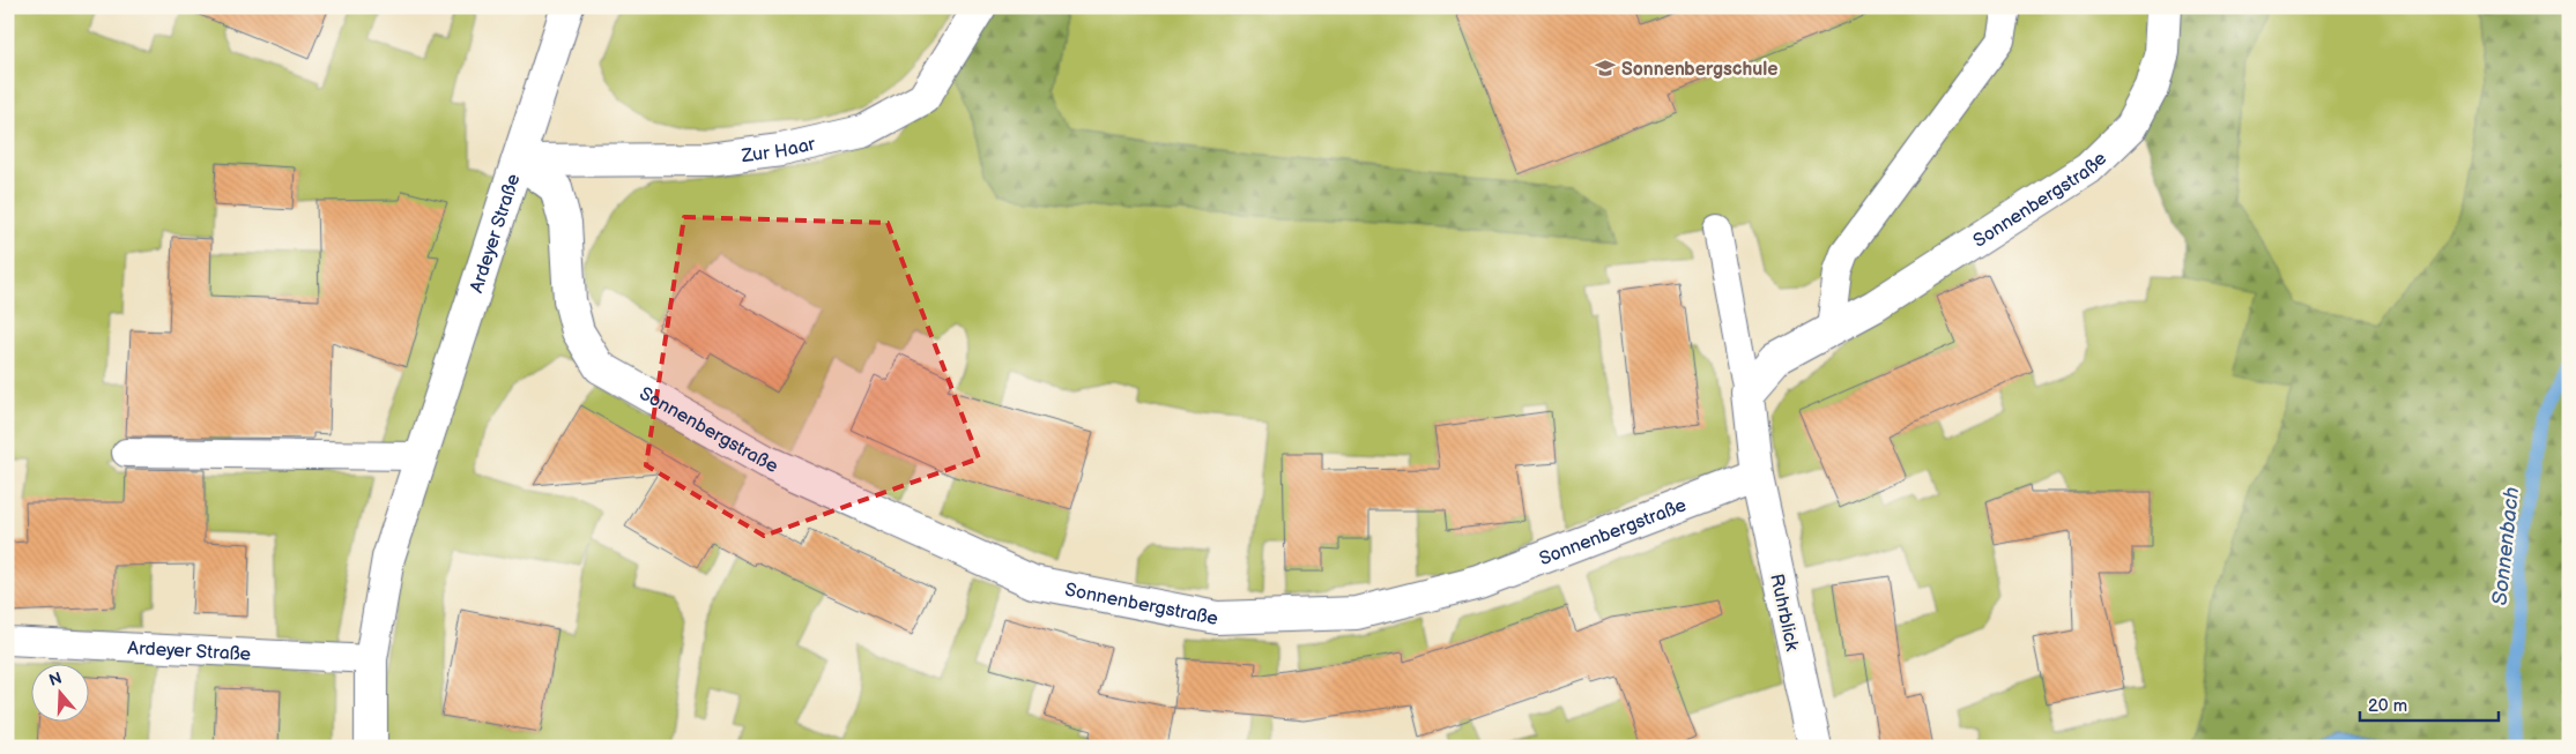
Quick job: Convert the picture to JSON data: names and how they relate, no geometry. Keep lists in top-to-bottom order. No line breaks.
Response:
{"streets":{"street":["Zur Haar","Sonnenbergstraße","Ardeyer Straße","Ruhrblick"]},"crossings":[["Zur Haar","Sonnenbergstraße"],["Zur Haar","Ardeyer Straße"],["Sonnenbergstraße","Ardeyer Straße"],["Sonnenbergstraße","Ruhrblick"]],"water":["Sonnenbach"],"places":{"school or university":["Sonnenbergschule"]},"scale_bar":"20 m","north":"top"}
